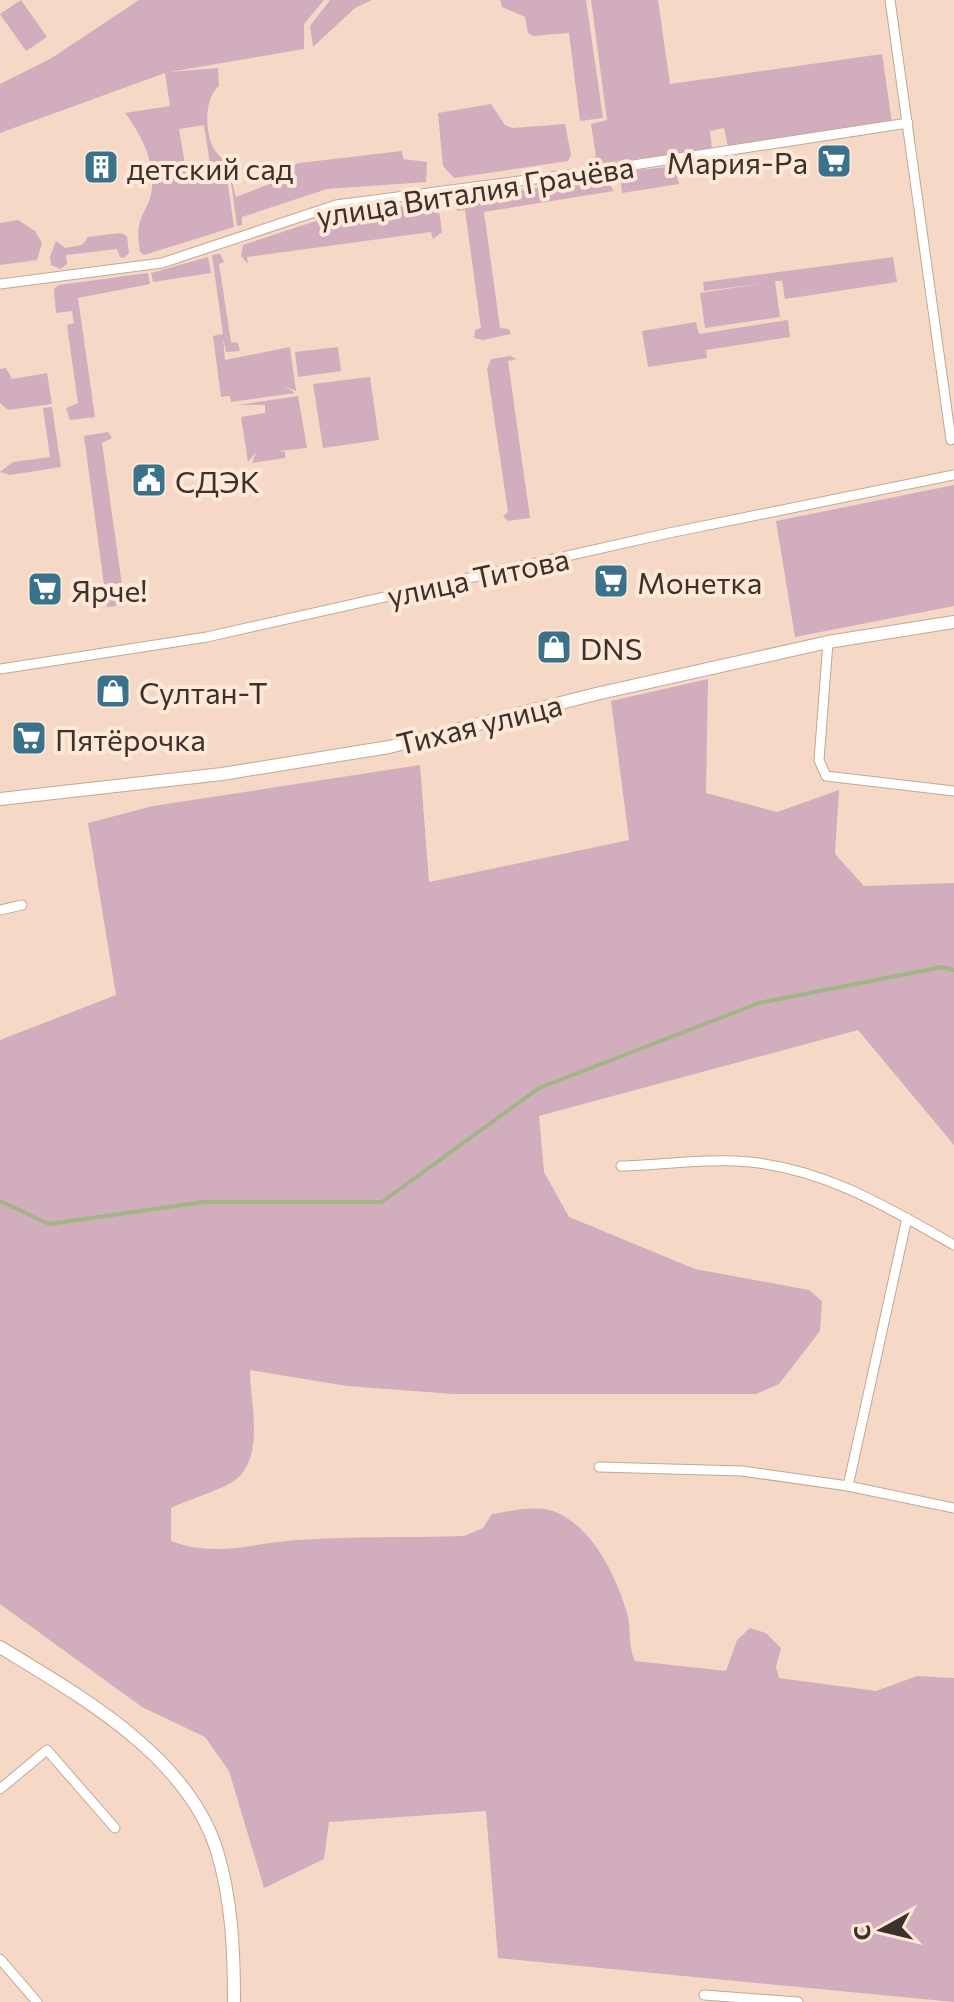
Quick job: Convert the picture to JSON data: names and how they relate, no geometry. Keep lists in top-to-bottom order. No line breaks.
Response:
{"streets":{"street":["улица Виталия Грачёва","улица Титова","Тихая улица"]},"places":{"supermarket":["Мария-Ра","Монетка","Ярче!","Пятёрочка"],"building":["детский сад"],"public building":["СДЭК"],"shop":["DNS","Султан-Т"]},"north":"left"}
